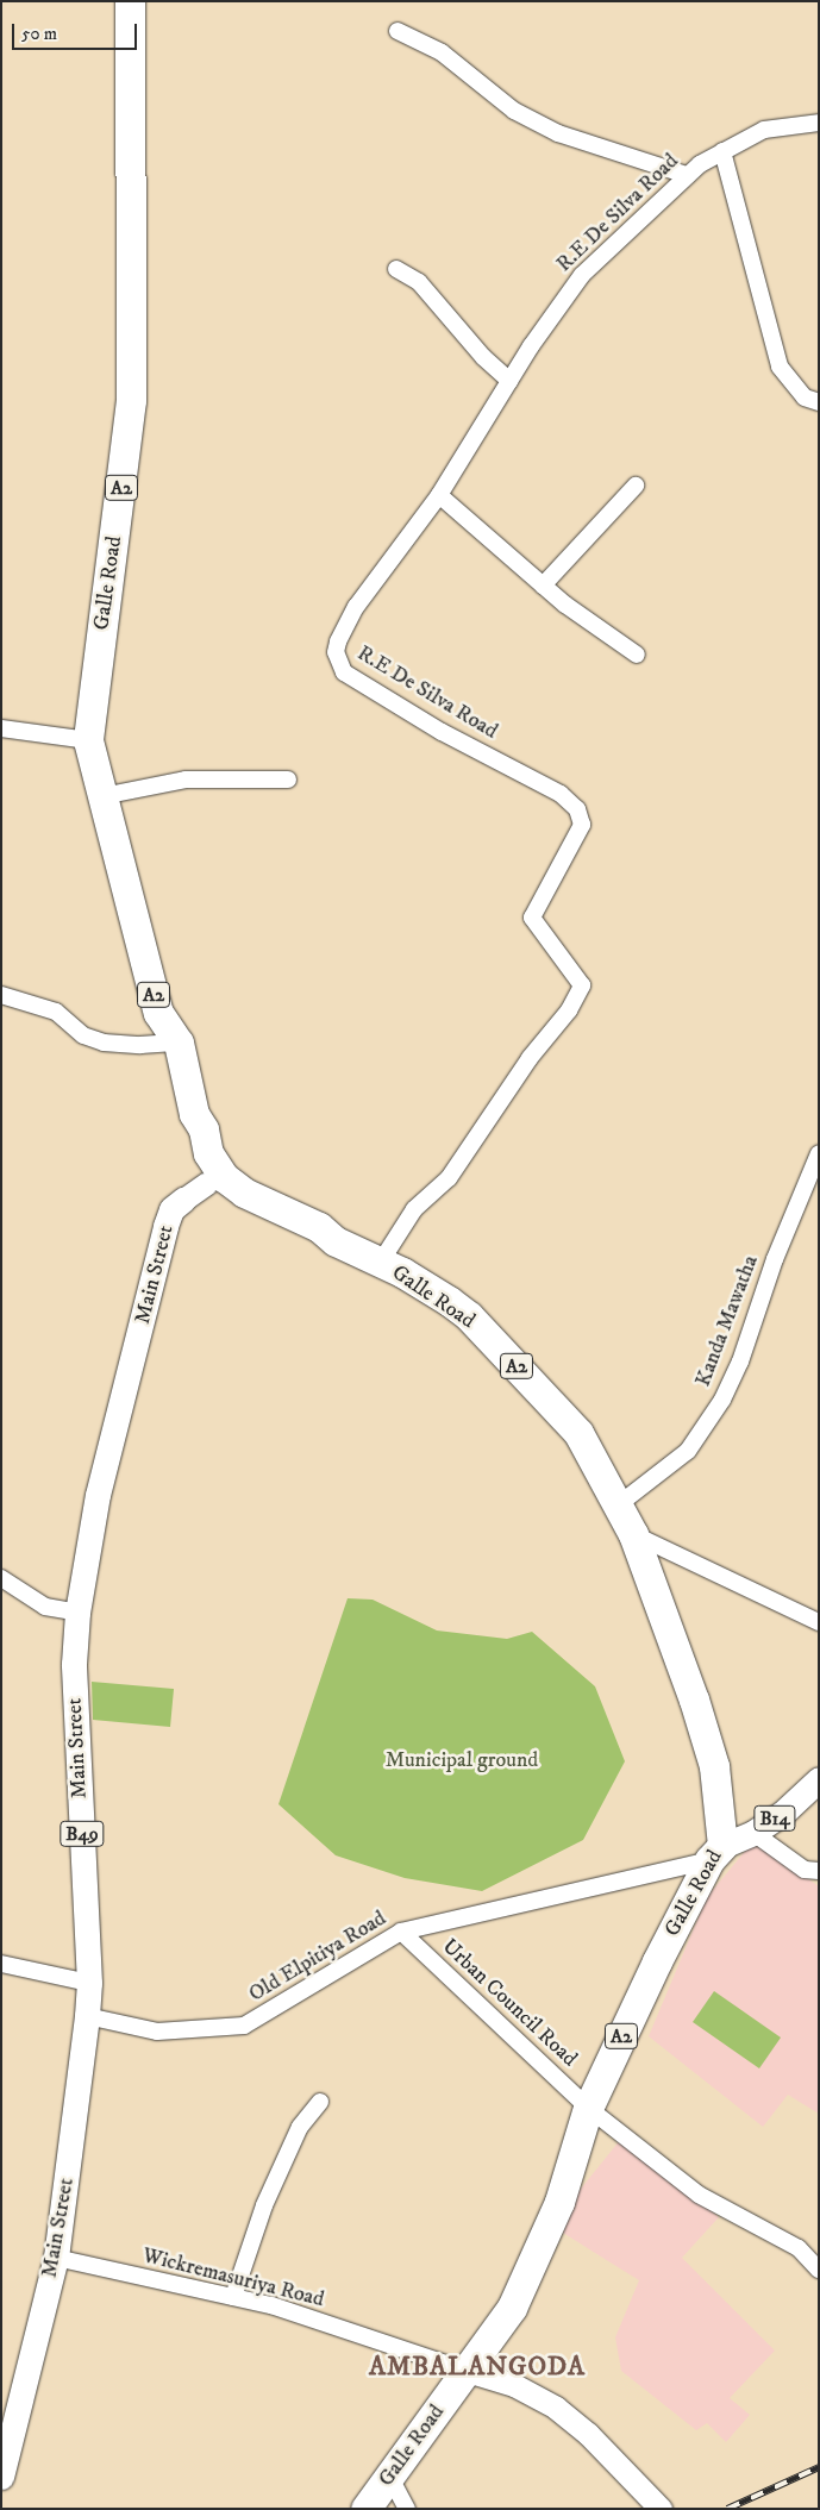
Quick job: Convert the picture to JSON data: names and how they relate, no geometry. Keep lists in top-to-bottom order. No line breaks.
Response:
{"streets":{"highway":["A2","Galle Road"],"main road":["Main Street","B14","B49"],"street":["R.E De Silva Road","Kanda Mawatha","Old Elpitiya Road","Urban Council Road","Wickremasuriya Road"]},"crossings":[["R.E De Silva Road","Galle Road"],["Galle Road","Main Street"],["Galle Road","Kanda Mawatha"],["Galle Road","B14"],["Galle Road","Old Elpitiya Road"],["Galle Road","Urban Council Road"],["Galle Road","Wickremasuriya Road"],["Main Street","Old Elpitiya Road"],["Main Street","Wickremasuriya Road"],["B14","Old Elpitiya Road"],["Old Elpitiya Road","Urban Council Road"]],"districts":["AMBALANGODA"],"parks":["Municipal ground"],"scale_bar":"50 m"}
